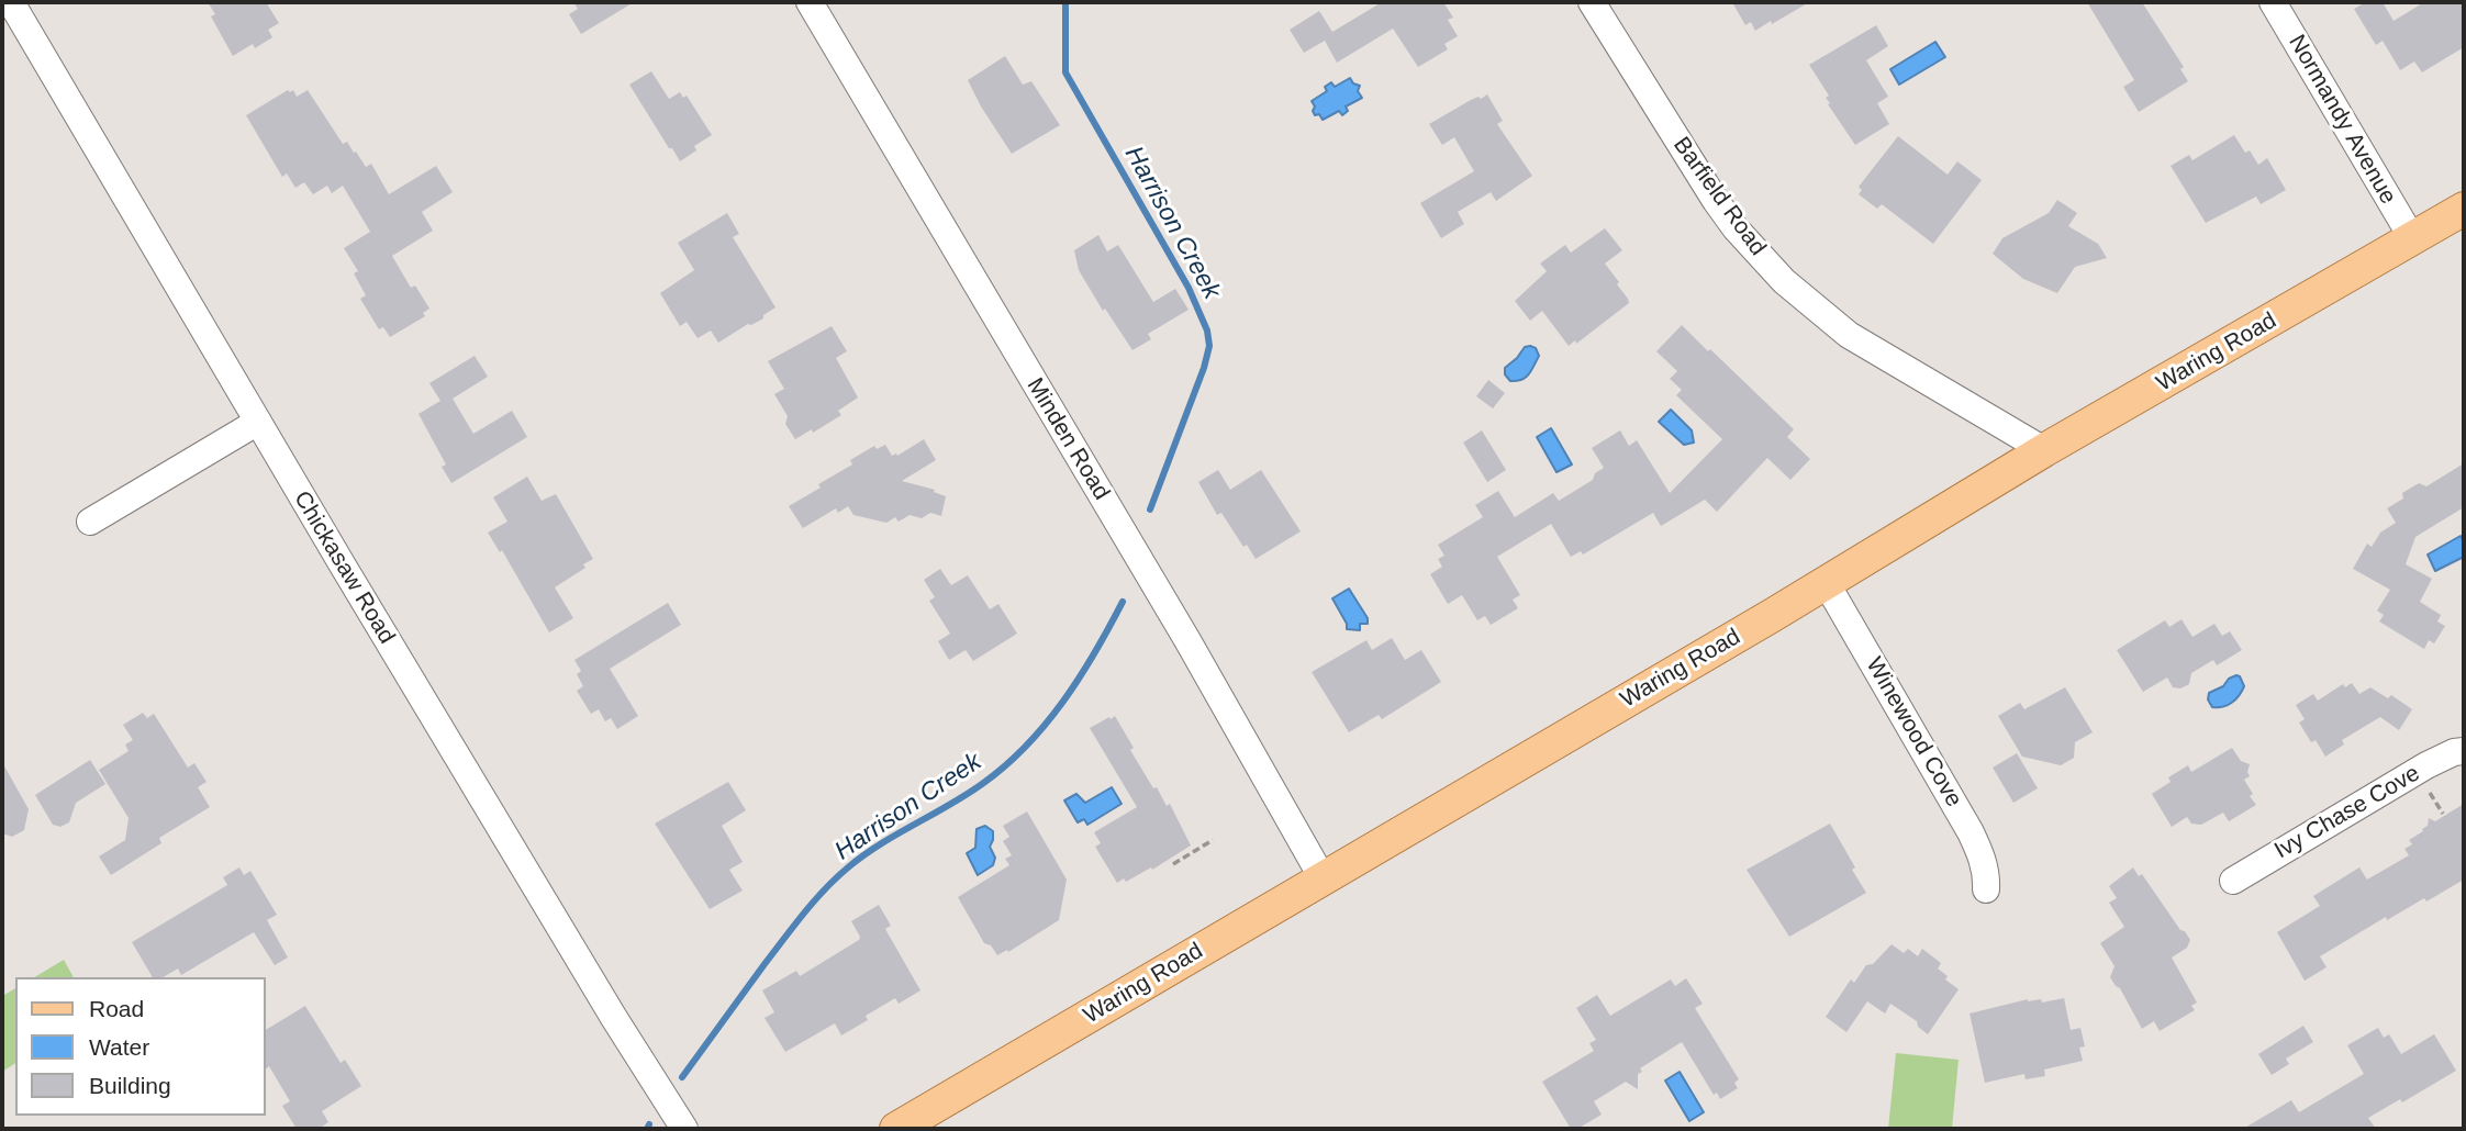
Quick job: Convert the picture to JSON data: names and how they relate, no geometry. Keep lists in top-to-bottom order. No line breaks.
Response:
{"streets":{"main road":["Waring Road"],"street":["Normandy Avenue","Barfield Road","Minden Road","Chickasaw Road","Winewood Cove","Ivy Chase Cove"]},"crossings":[["Normandy Avenue","Waring Road"],["Barfield Road","Waring Road"],["Waring Road","Minden Road"],["Waring Road","Winewood Cove"]],"water":["Harrison Creek"],"legend":["Road","Water","Building"]}
